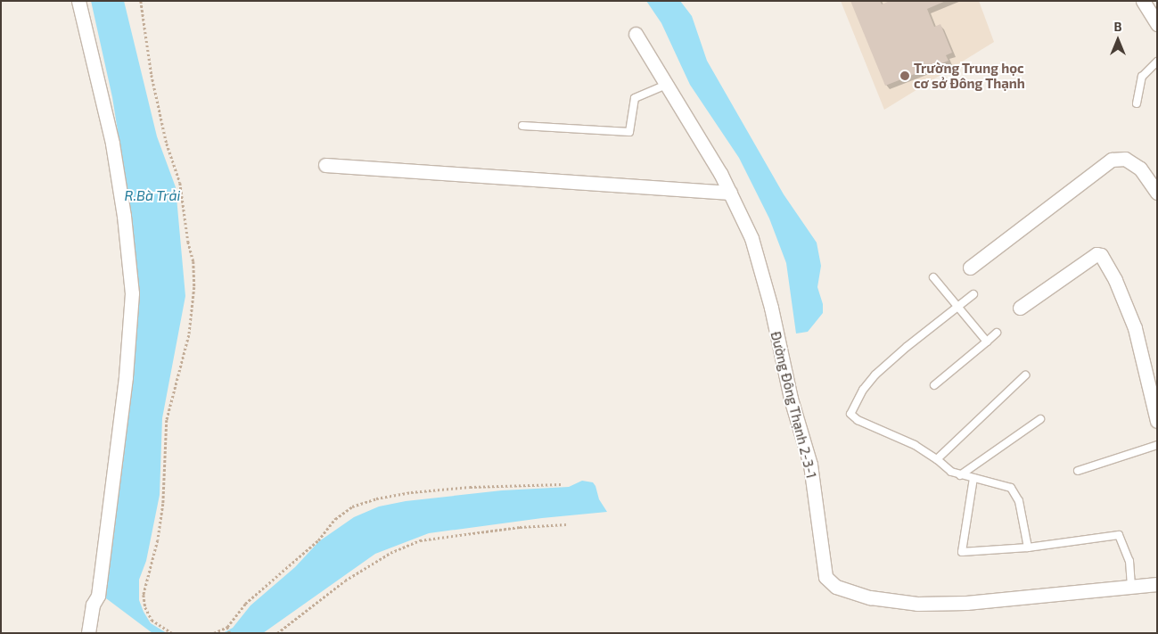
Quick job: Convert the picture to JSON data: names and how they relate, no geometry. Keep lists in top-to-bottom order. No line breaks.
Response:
{"streets":{"street":["Đường Đông Thạnh 2-3-1"]},"water":["R.Bà Trải"],"places":["Trường Trung học cơ sở Đông Thạnh"],"north":"top"}
